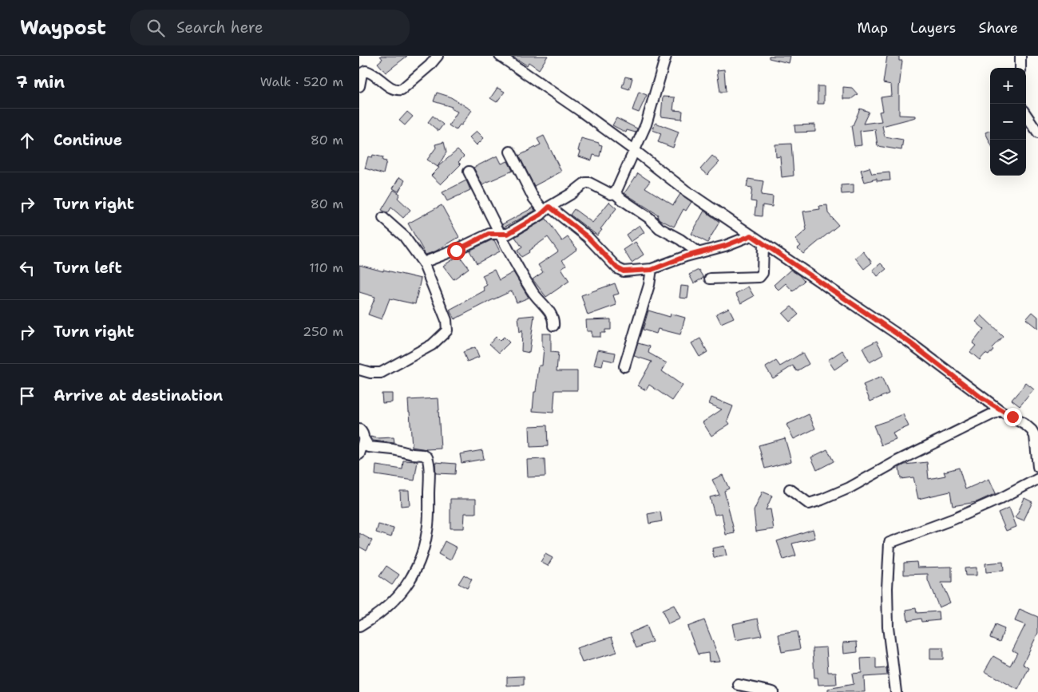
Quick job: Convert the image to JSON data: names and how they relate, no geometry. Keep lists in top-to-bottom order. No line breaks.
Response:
{"page":{"header":"Waypost","search":"Search here","nav":["Map","Layers","Share"],"heading":["7 min","Walk · 520 m"],"map_buttons":["+","−"],"list":[["Continue","80 m"],["Turn right","80 m"],["Turn left","110 m"],["Turn right","250 m"],"Arrive at destination"]}}
